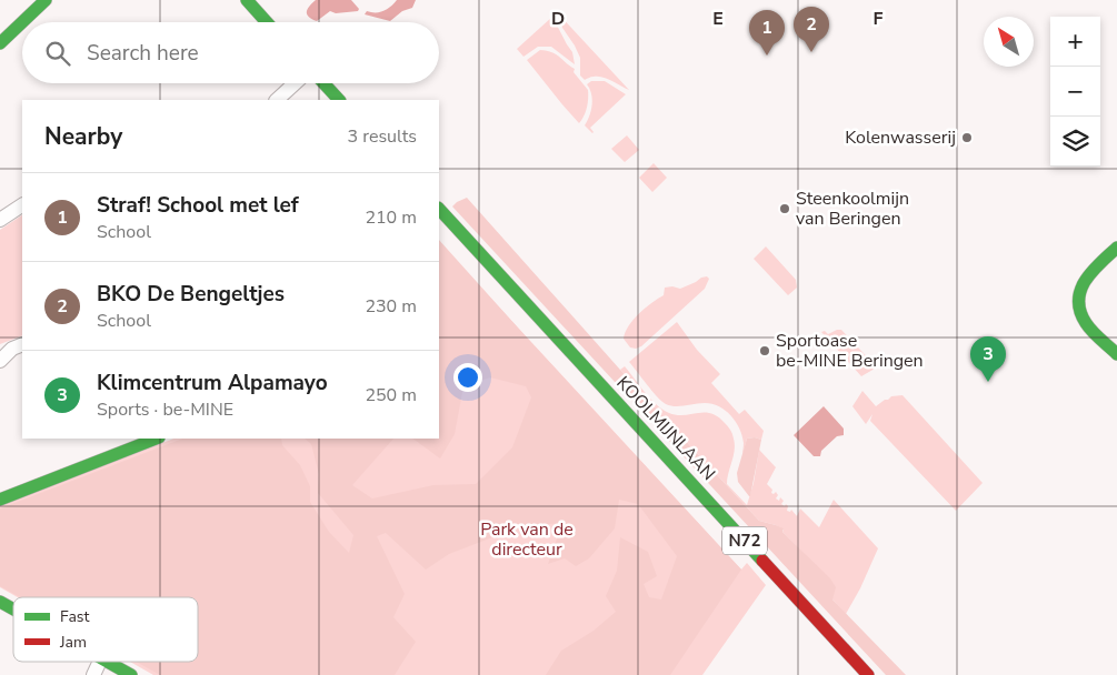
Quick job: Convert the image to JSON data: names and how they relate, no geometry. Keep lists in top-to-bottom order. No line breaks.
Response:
{"streets":{"main road":["KOOLMIJNLAAN","N72"]},"parks":["Park van de directeur"],"places":["Kolenwasserij","Steenkoolmijn van Beringen","Sportoase be-MINE Beringen"],"legend":["Fast","Jam"],"north":"top left","page":{"pins":["2","1","3"],"map_buttons":["+","−"],"search":"Search here","heading":["Nearby","3 results"],"list":[{"mark":"1","name":"Straf! School met lef","note":"School","value":"210 m"},{"mark":"2","name":"BKO De Bengeltjes","note":"School","value":"230 m"},{"mark":"3","name":"Klimcentrum Alpamayo","note":"Sports · be-MINE","value":"250 m"}]},"grid":{"columns":["D","E","F"]}}
